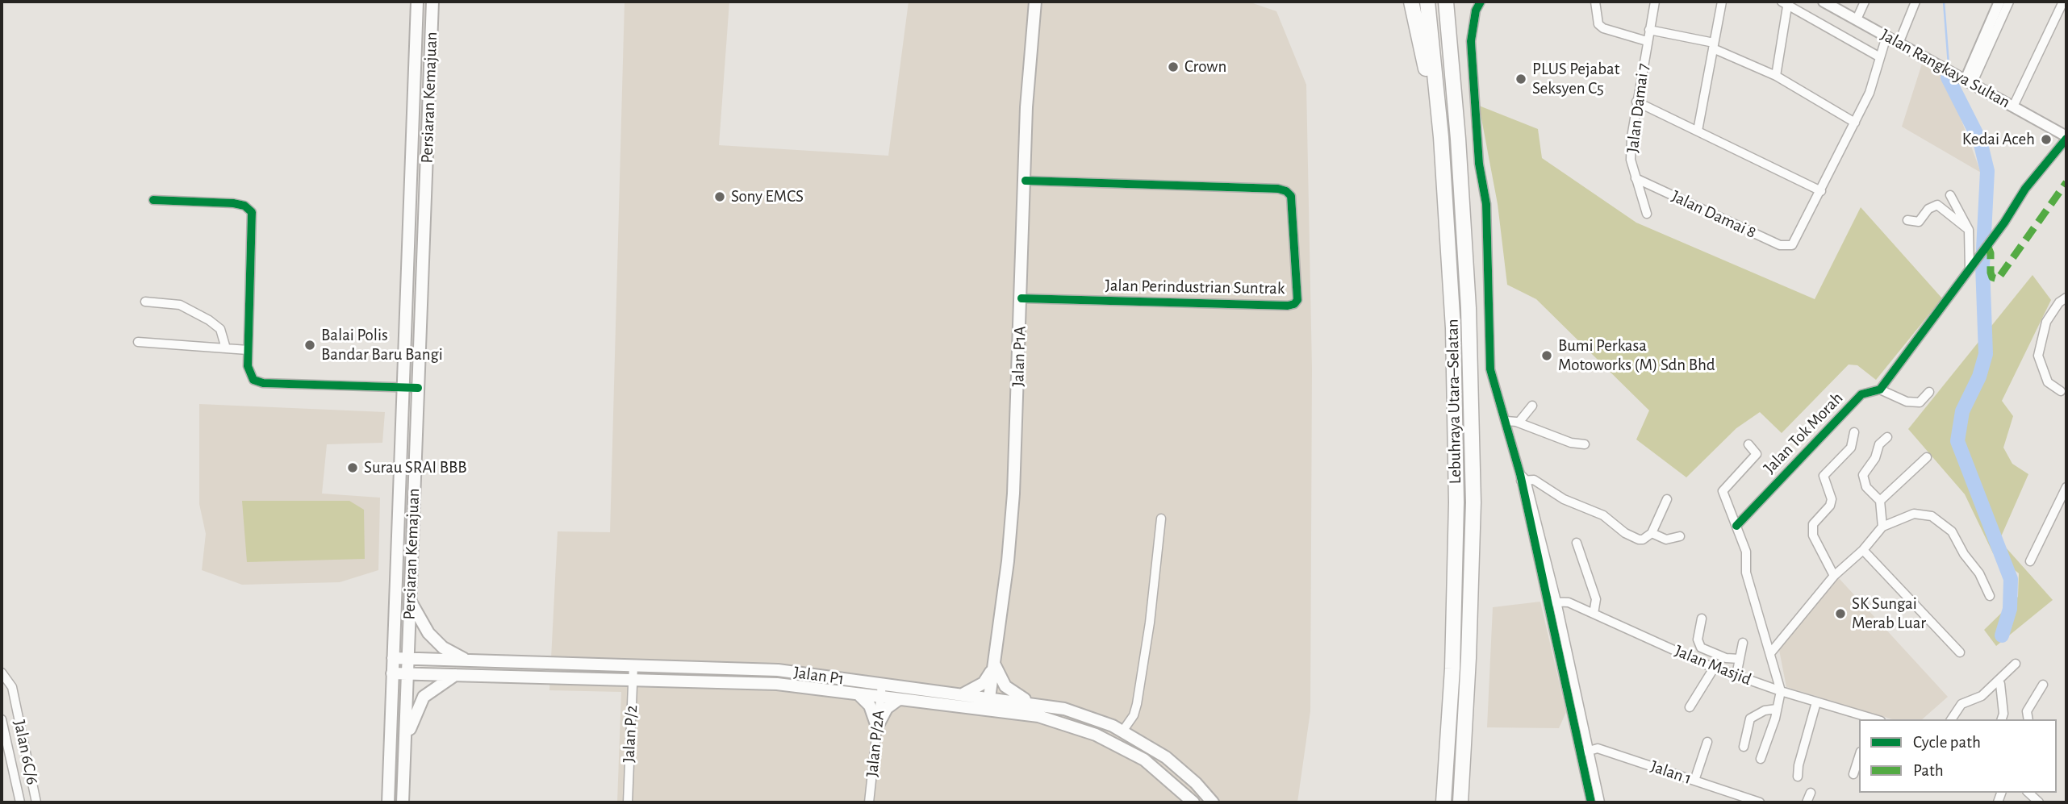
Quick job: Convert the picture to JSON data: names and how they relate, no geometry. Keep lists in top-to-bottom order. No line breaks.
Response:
{"streets":{"highway":["Lebuhraya Utara–Selatan"],"main road":["Persiaran Kemajuan","Jalan P1A","Jalan P1"],"street":["Jalan Rangkaya Sultan","Jalan Damai 7","Jalan Damai 8","Jalan Perindustrian Suntrak","Jalan Tok Morah","Jalan Masjid","Jalan P/2","Jalan P/2A","Jalan 6C/6","Jalan 1"]},"crossings":[["Jalan Rangkaya Sultan","Jalan Tok Morah"],["Persiaran Kemajuan","Jalan P1"],["Jalan Damai 7","Jalan Damai 8"],["Jalan Perindustrian Suntrak","Jalan P1A"],["Jalan P1A","Jalan P1"],["Jalan P1","Jalan P/2"],["Jalan P1","Jalan P/2A"]],"places":["Crown","PLUS Pejabat Seksyen C5","Kedai Aceh","Sony EMCS","Balai Polis Bandar Baru Bangi","Bumi Perkasa Motoworks (M) Sdn Bhd","Surau SRAI BBB","SK Sungai Merab Luar"],"legend":["Cycle path","Path"]}
